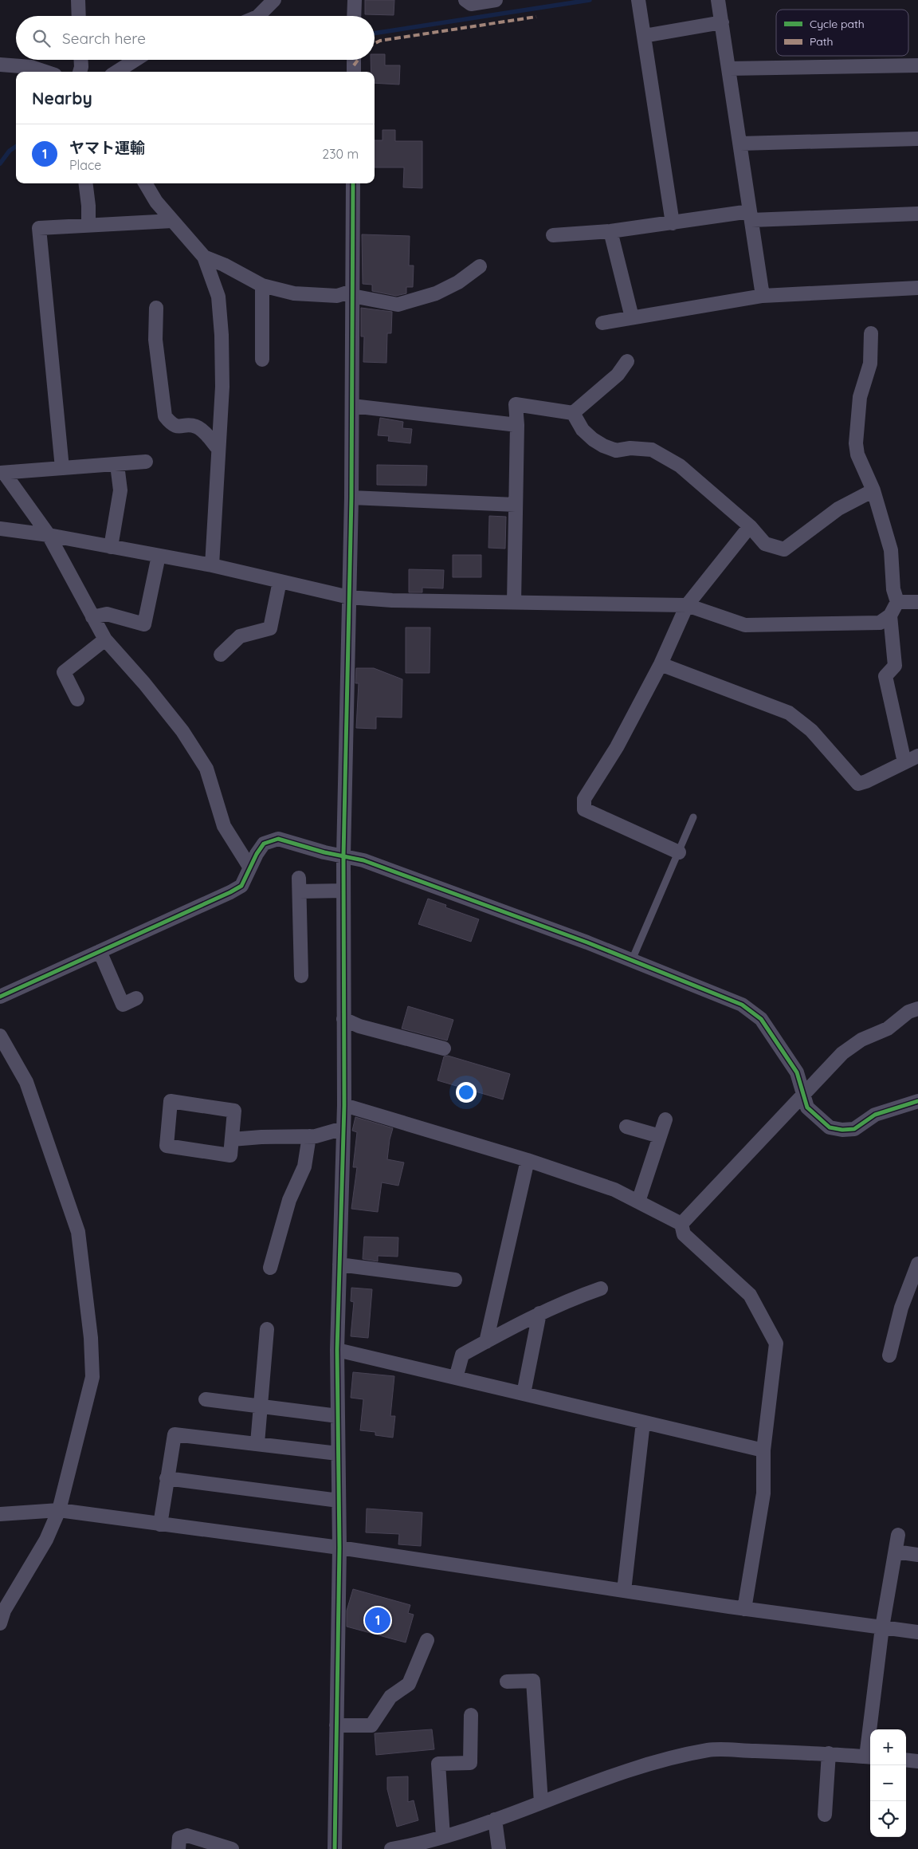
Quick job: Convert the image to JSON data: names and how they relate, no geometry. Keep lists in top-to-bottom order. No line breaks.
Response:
{"legend":["Cycle path","Path"],"page":{"search":"Search here","heading":"Nearby","list":[{"mark":"1","name":"ヤマト運輸","note":"Place","value":"230 m"}],"pins":"1","map_buttons":["+","−"]}}
